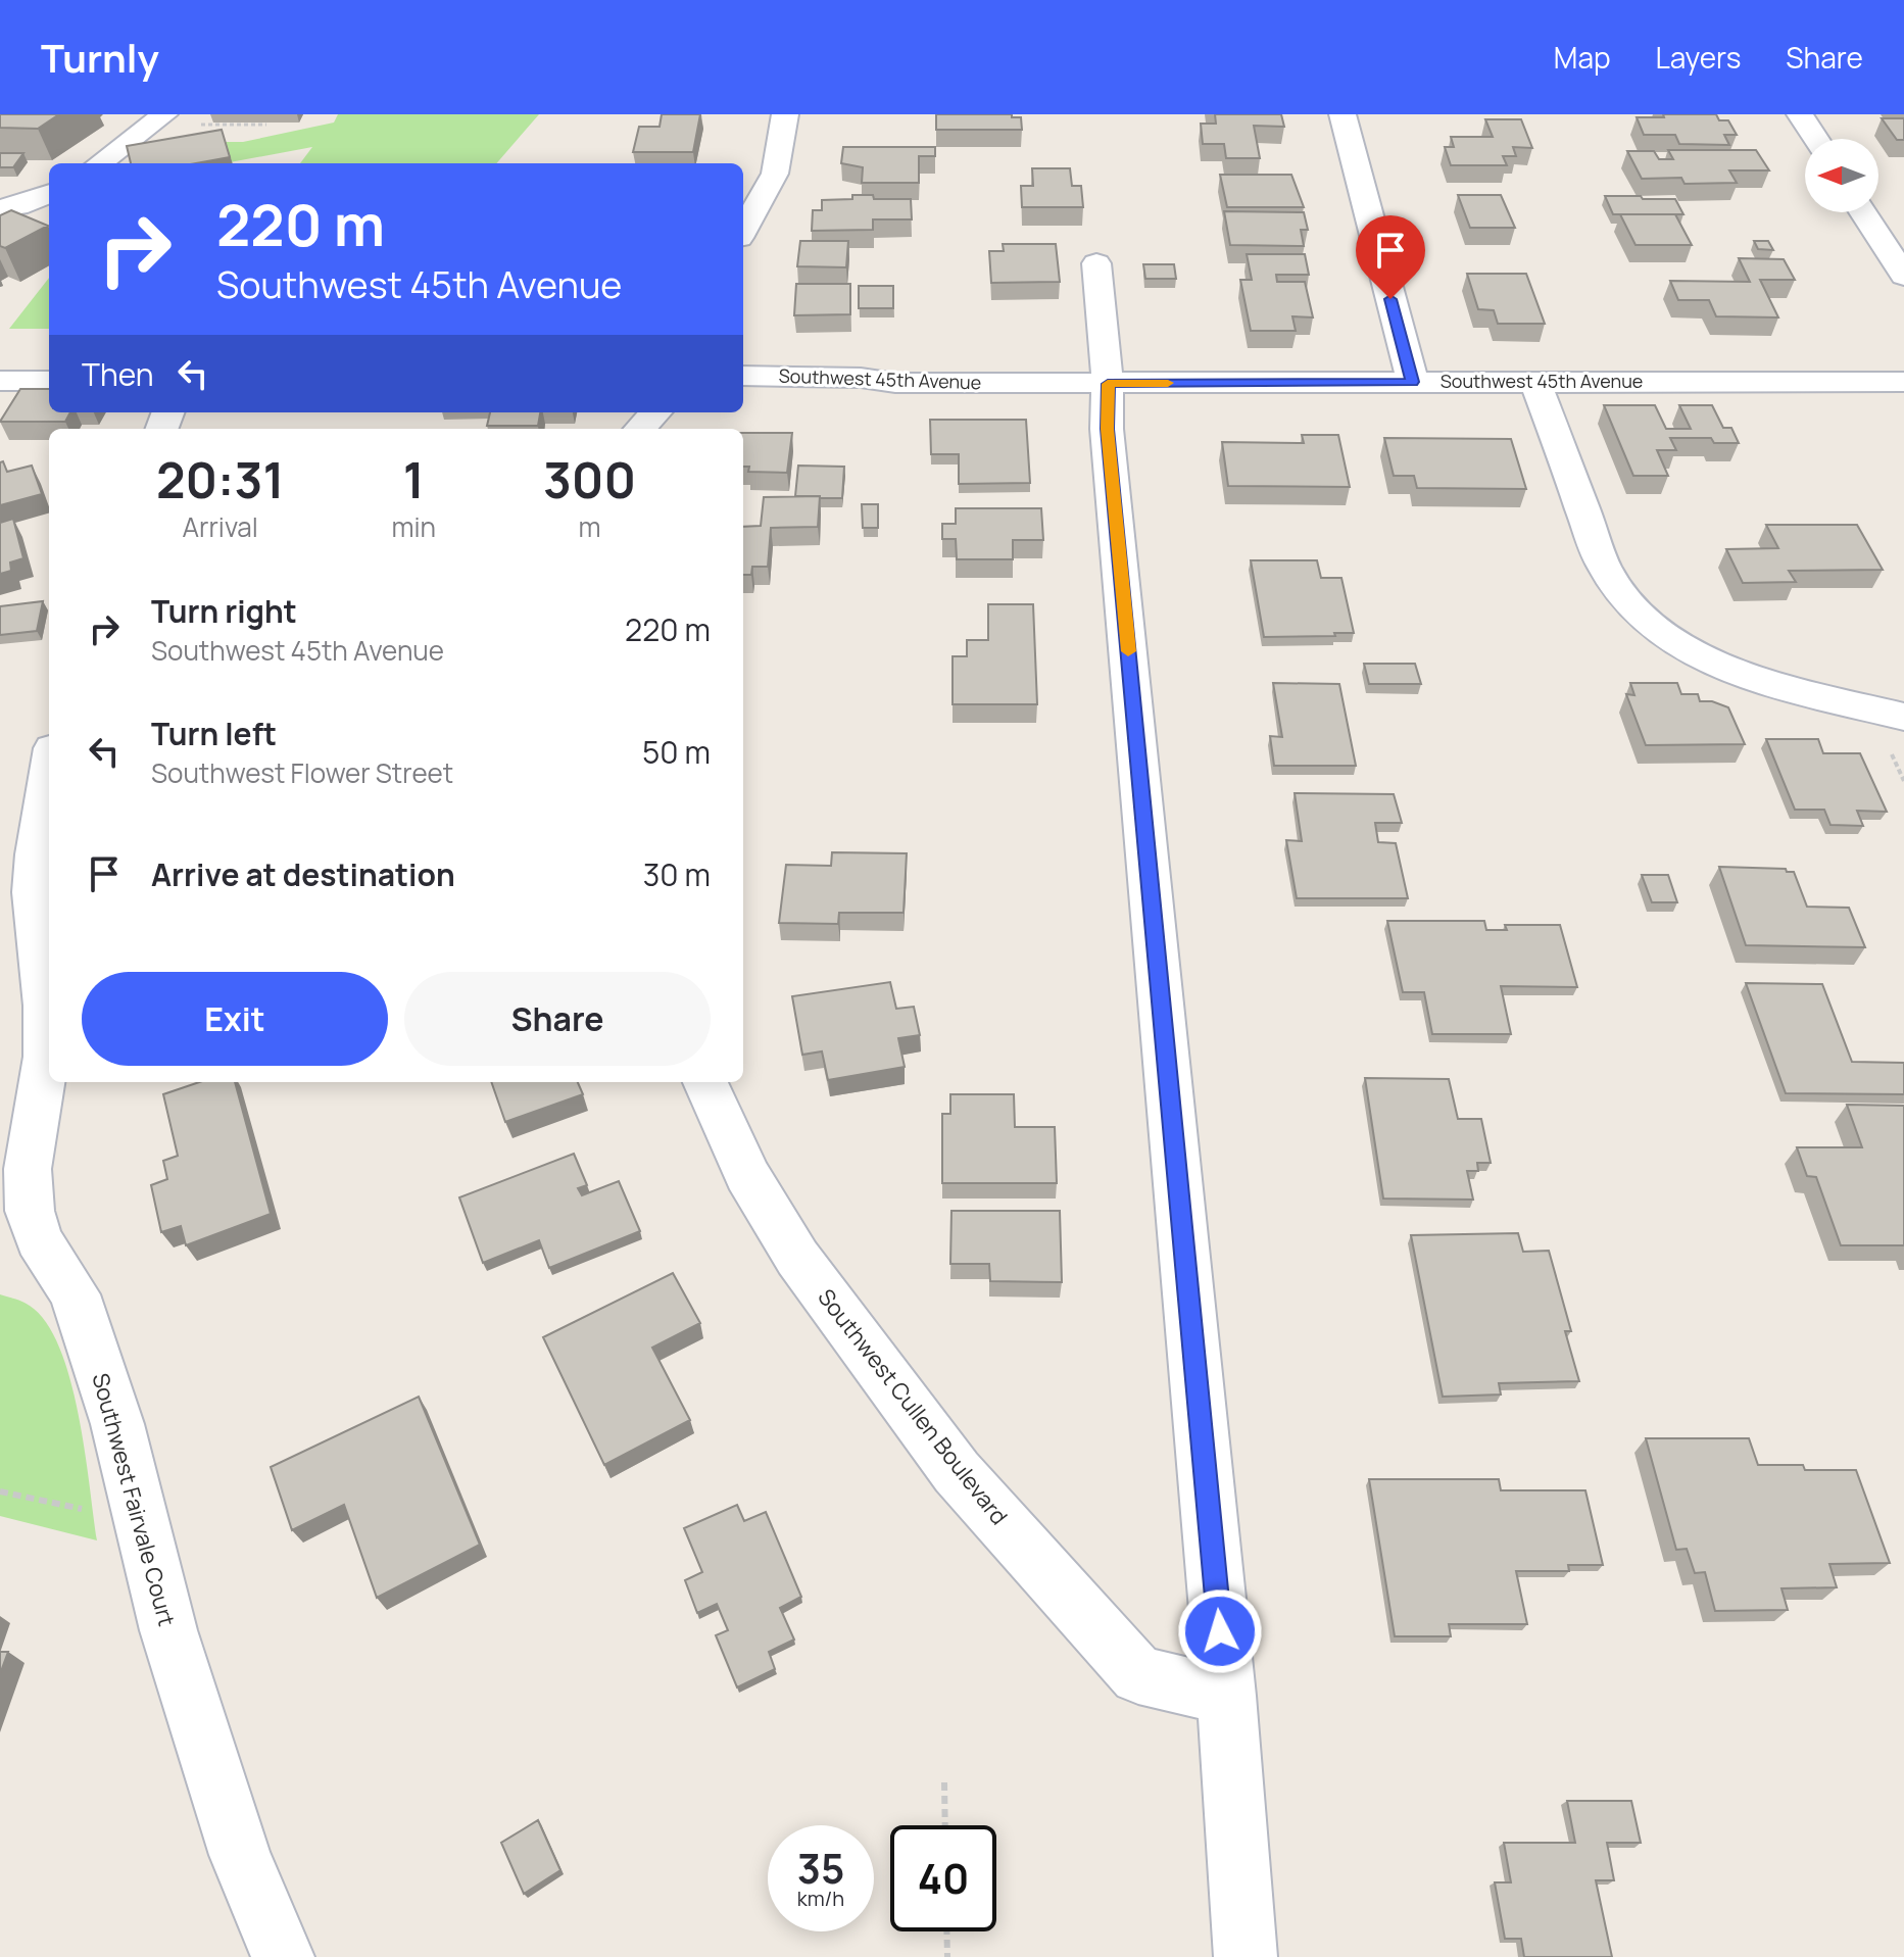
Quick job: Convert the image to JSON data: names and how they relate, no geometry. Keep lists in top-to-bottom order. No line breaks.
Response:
{"streets":{"street":["Southwest 45th Avenue","Southwest Cullen Boulevard","Southwest Fairvale Court"]},"north":"left","page":{"header":"Turnly","nav":["Map","Layers","Share"],"turn":["220 m","Southwest 45th Avenue"],"then":"Then","eta":["20:31","Arrival","1","min","300","m"],"list":[{"name":"Turn right","note":"Southwest 45th Avenue","value":"220 m"},{"name":"Turn left","note":"Southwest Flower Street","value":"50 m"},{"name":"Arrive at destination","value":"30 m"}],"buttons":["Exit","Share"],"speed":"35 km/h","limit":"40"}}
